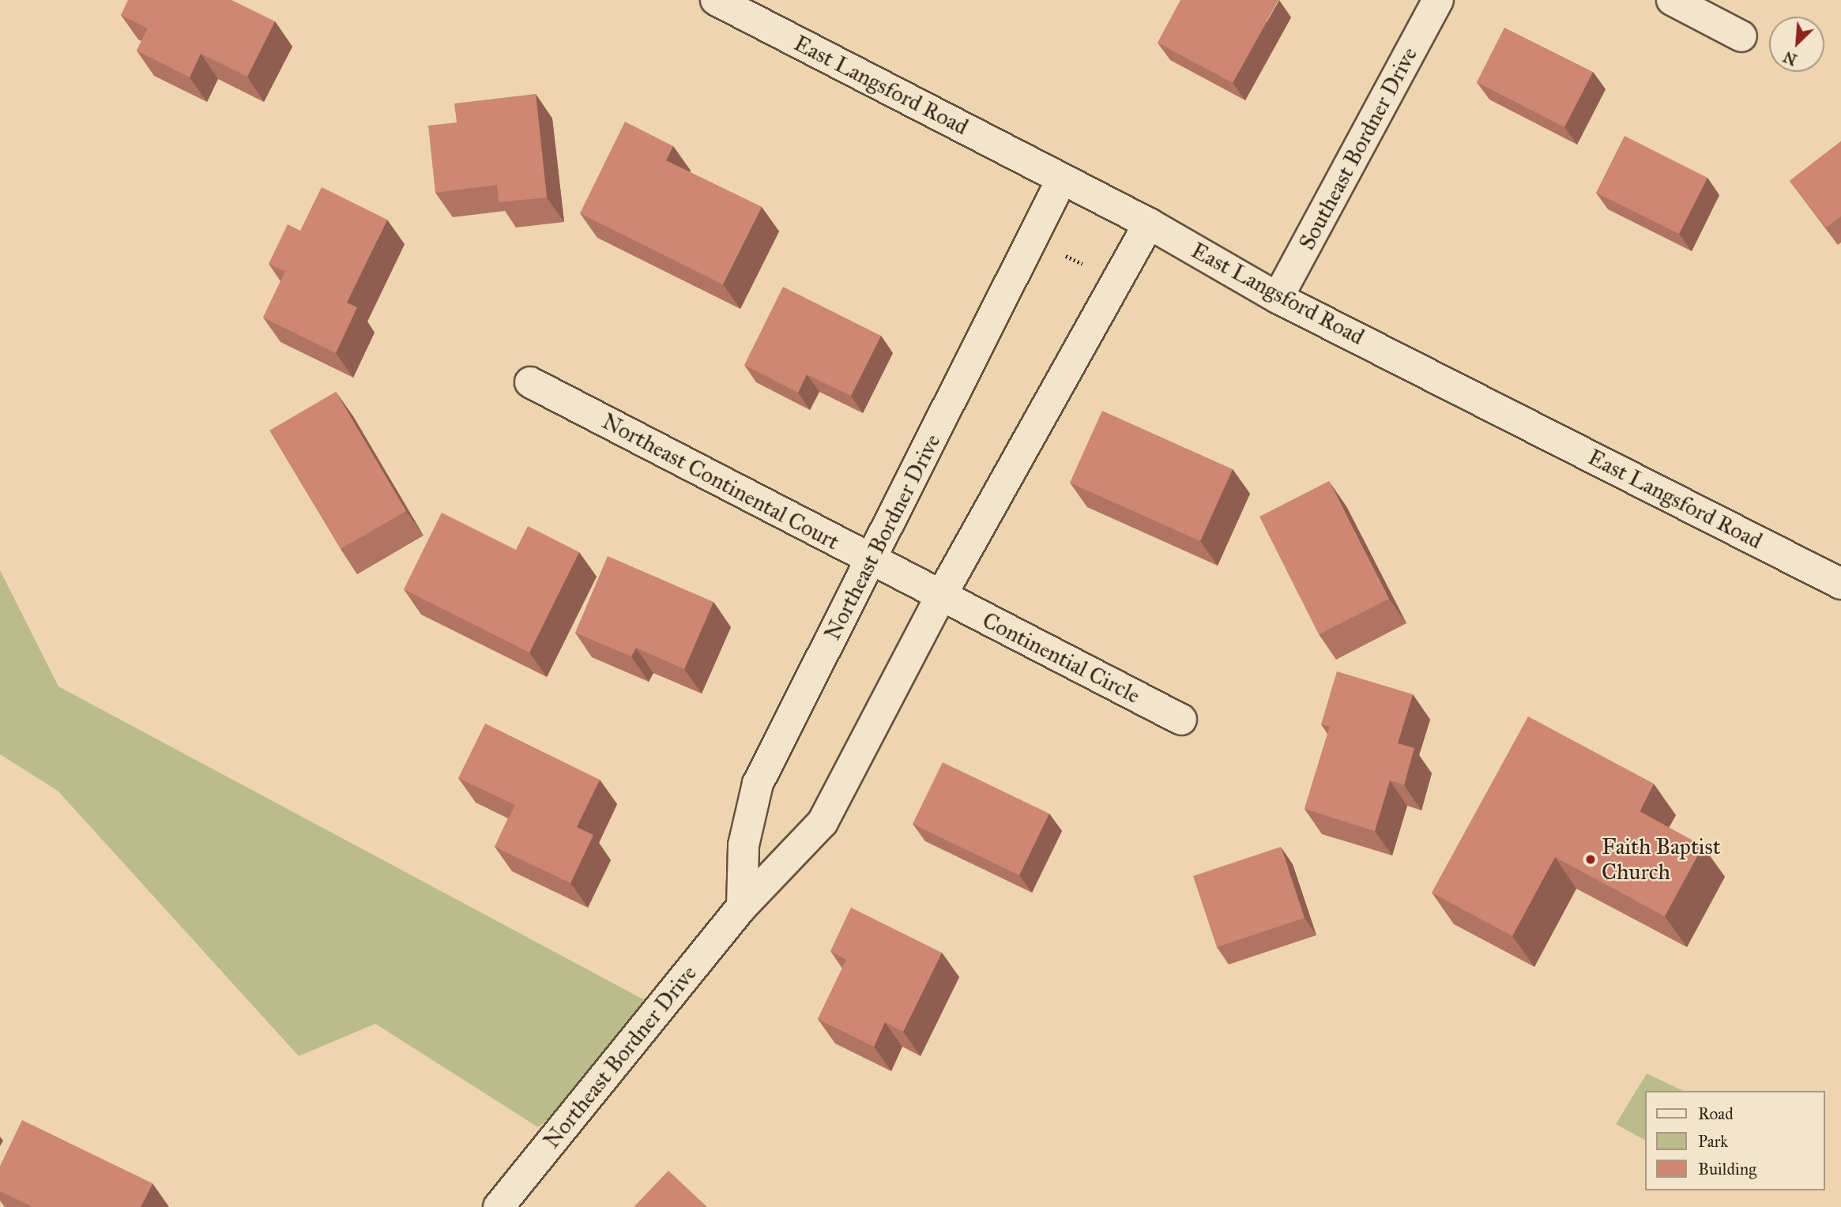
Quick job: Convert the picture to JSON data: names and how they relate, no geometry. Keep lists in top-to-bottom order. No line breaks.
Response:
{"streets":{"street":["East Langsford Road","Southeast Bordner Drive","Northeast Continental Court","Northeast Bordner Drive","Continential Circle"]},"crossings":[["East Langsford Road","Southeast Bordner Drive"],["East Langsford Road","Northeast Bordner Drive"],["Northeast Continental Court","Northeast Bordner Drive"],["Northeast Continental Court","Continential Circle"],["Northeast Bordner Drive","Continential Circle"]],"places":["Faith Baptist Church"],"legend":["Road","Park","Building"],"north":"bottom left"}
